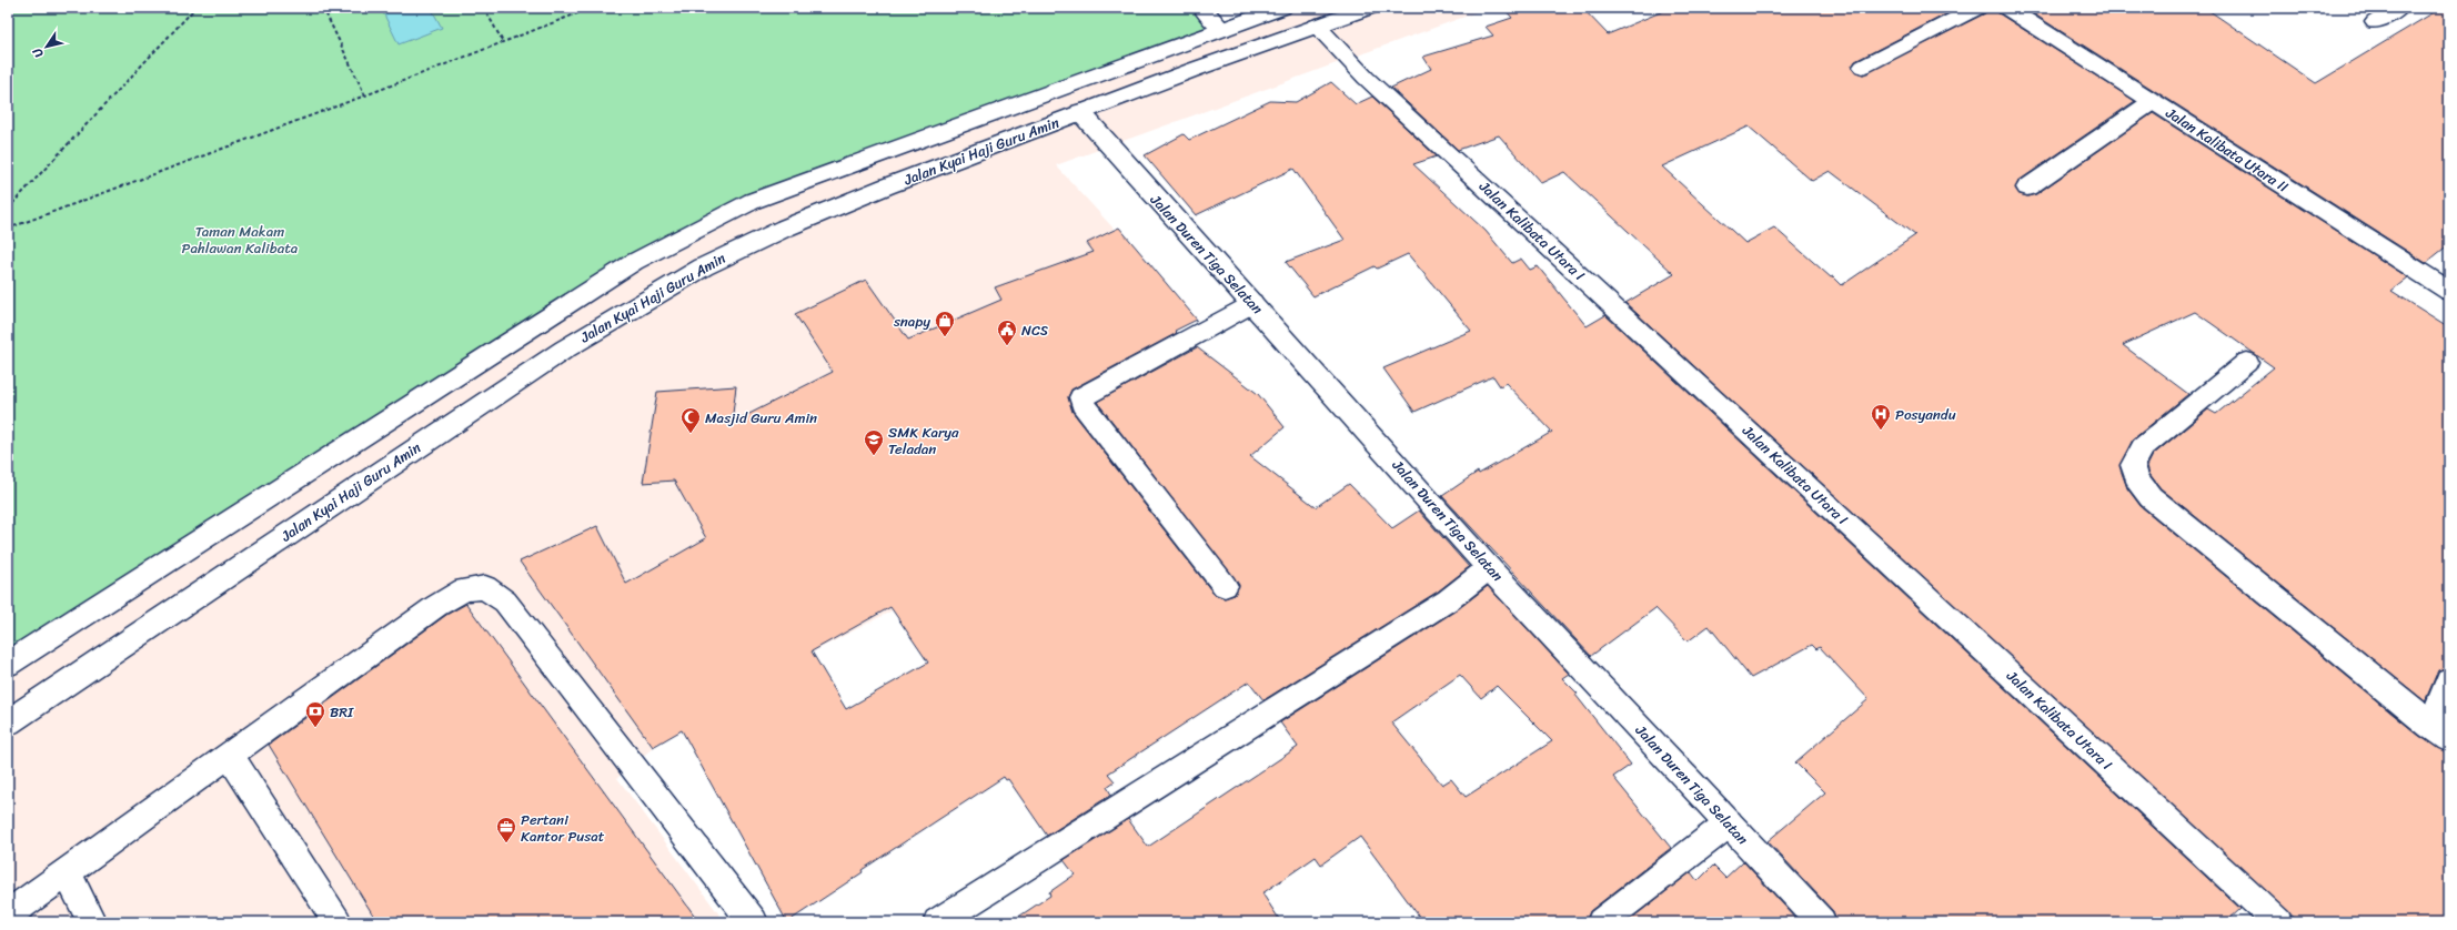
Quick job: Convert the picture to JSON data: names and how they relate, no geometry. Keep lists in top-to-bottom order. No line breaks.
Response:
{"streets":{"street":["Jalan Kalibata Utara II","Jalan Kyai Haji Guru Amin","Jalan Kalibata Utara I","Jalan Duren Tiga Selatan"]},"crossings":[["Jalan Kyai Haji Guru Amin","Jalan Kalibata Utara I"],["Jalan Kyai Haji Guru Amin","Jalan Duren Tiga Selatan"]],"parks":["Taman Makam Pahlawan Kalibata"],"places":{"shop":["snapy"],"public building":["NCS"],"hospital":["Posyandu"],"mosque":["Masjid Guru Amin"],"school or university":["SMK Karya Teladan"],"bank":["BRI"],"office":["Pertani Kantor Pusat"]},"north":"bottom left"}
